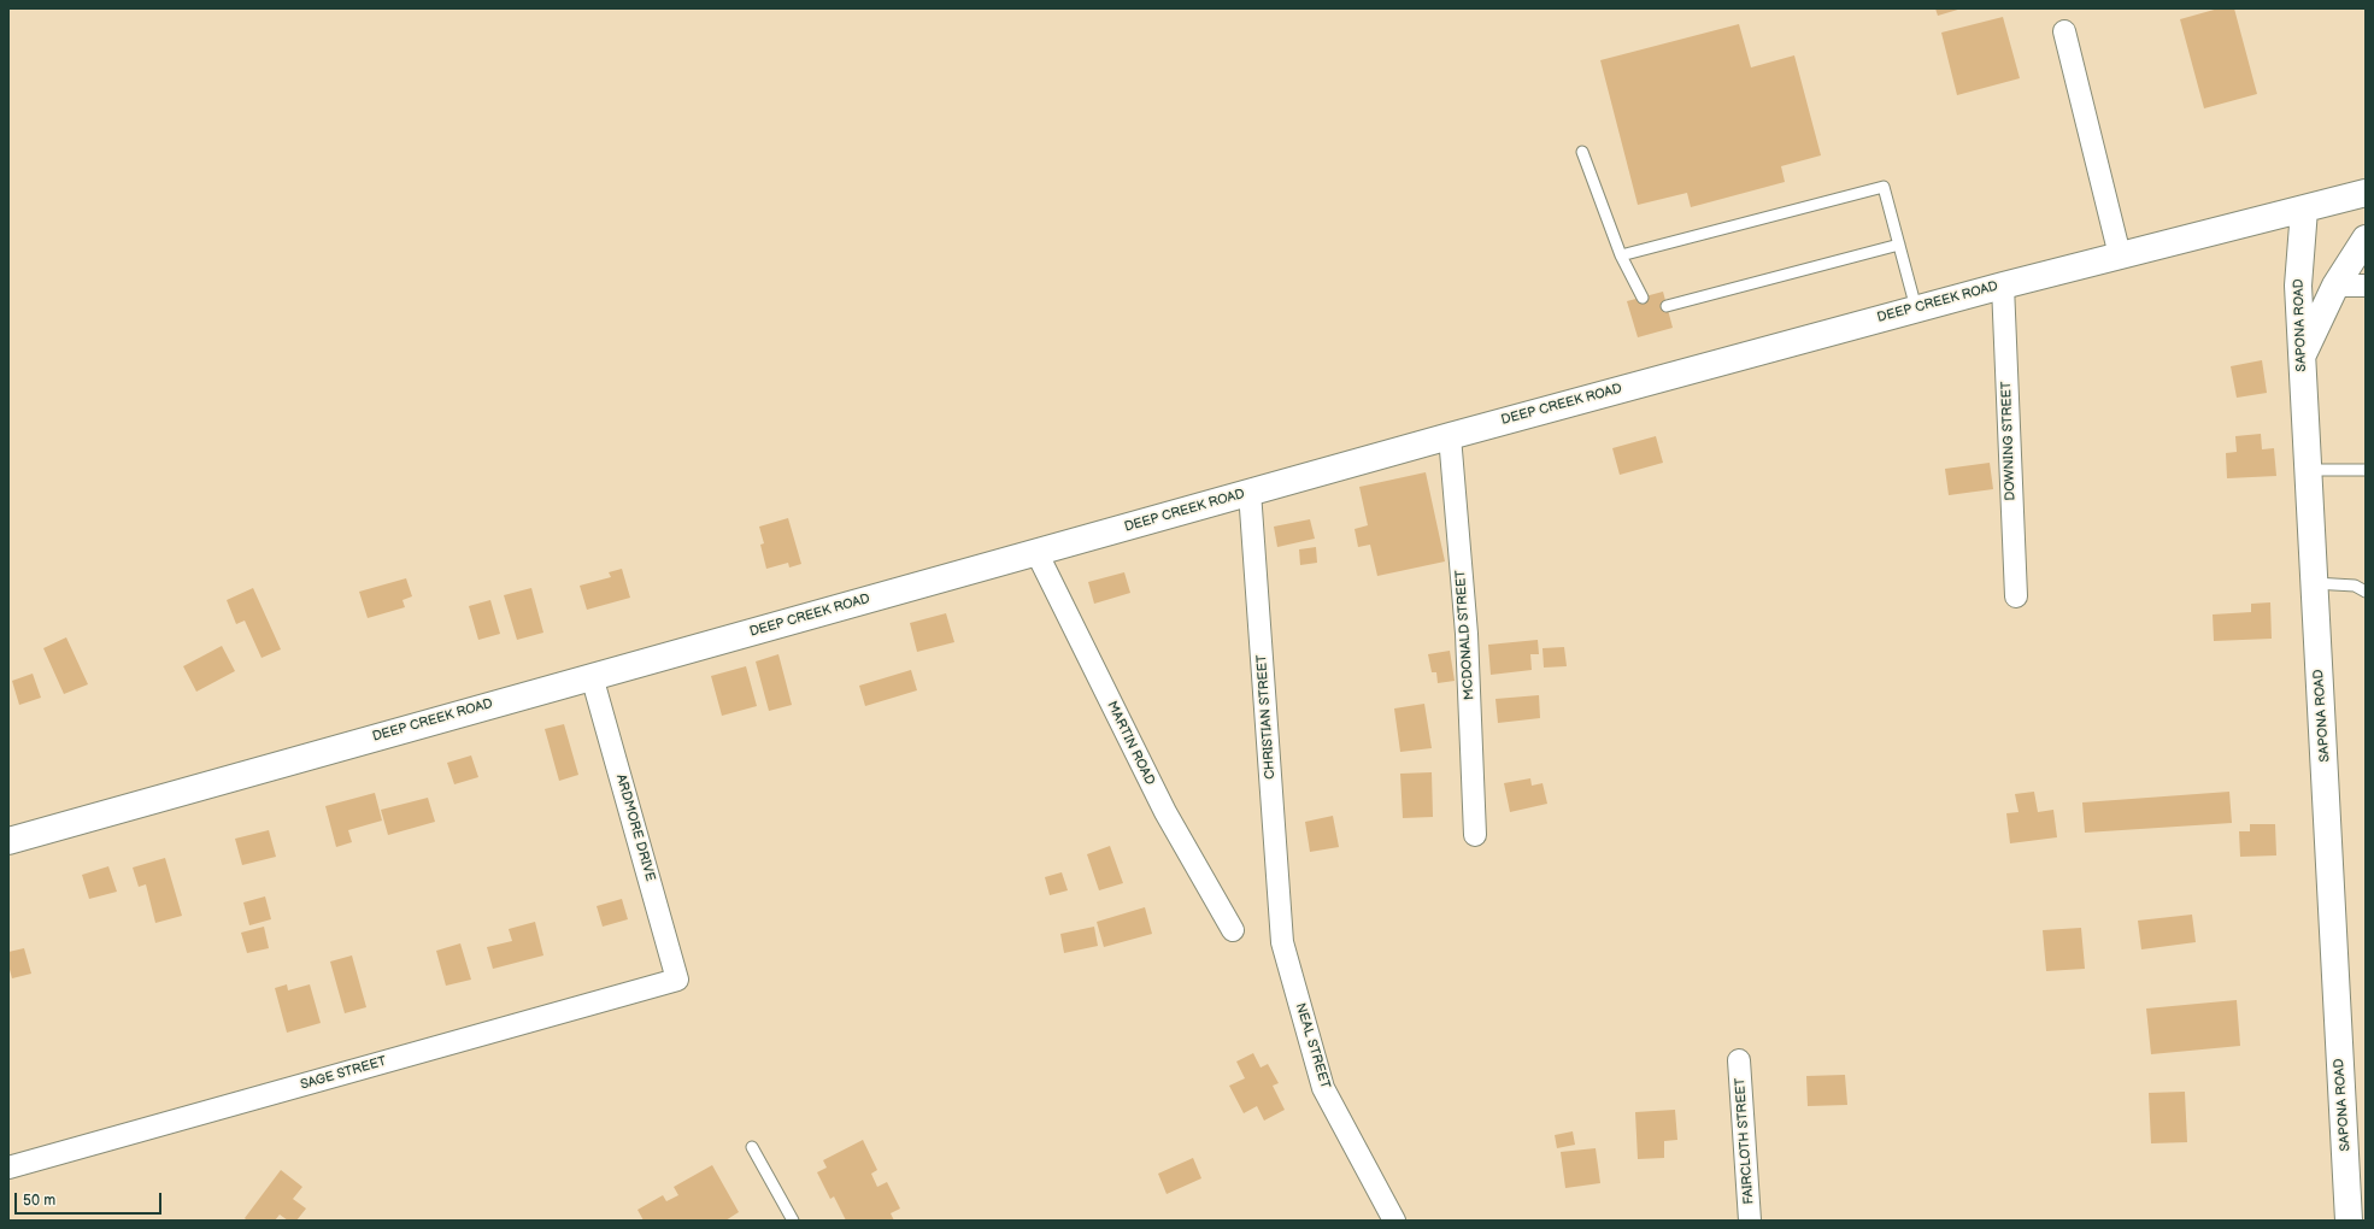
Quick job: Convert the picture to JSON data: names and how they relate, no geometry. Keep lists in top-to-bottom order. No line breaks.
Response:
{"streets":{"street":["DEEP CREEK ROAD","SAPONA ROAD","DOWNING STREET","MCDONALD STREET","CHRISTIAN STREET","MARTIN ROAD","ARDMORE DRIVE","NEAL STREET","SAGE STREET","FAIRCLOTH STREET"]},"crossings":[["DEEP CREEK ROAD","SAPONA ROAD"],["DEEP CREEK ROAD","DOWNING STREET"],["DEEP CREEK ROAD","MCDONALD STREET"],["DEEP CREEK ROAD","CHRISTIAN STREET"],["DEEP CREEK ROAD","MARTIN ROAD"],["DEEP CREEK ROAD","ARDMORE DRIVE"],["CHRISTIAN STREET","NEAL STREET"],["ARDMORE DRIVE","SAGE STREET"]],"scale_bar":"50 m"}
